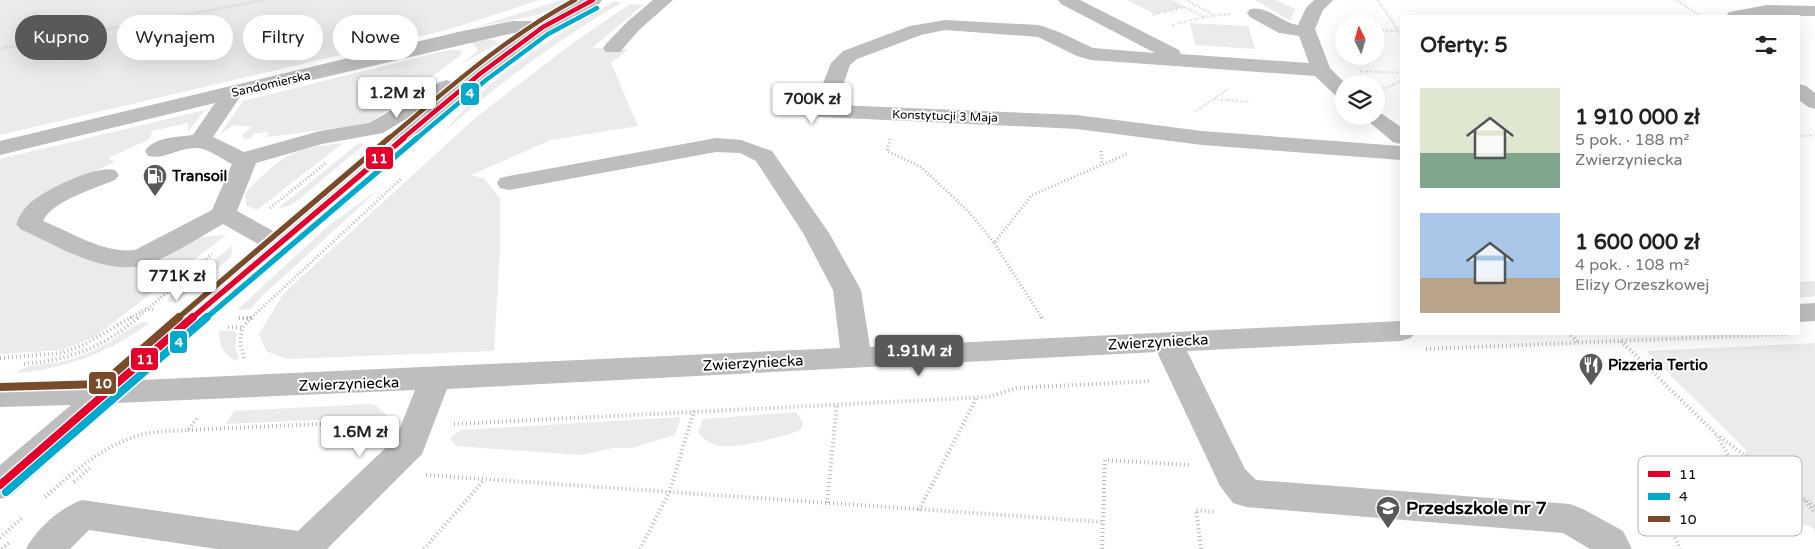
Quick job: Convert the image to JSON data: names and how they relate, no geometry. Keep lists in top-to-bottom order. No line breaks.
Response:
{"streets":{"street":["Sandomierska","Konstytucji 3 Maja","Zwierzyniecka"]},"places":{"fuel station":["Transoil"],"restaurant":["Pizzeria Tertio"],"school or university":["Przedszkole nr 7"]},"lines":["transit line 11","transit line 10","transit line 4"],"legend":["11","4","10"],"north":"top","page":{"chip":["Kupno","Wynajem","Filtry","Nowe"],"heading":"Oferty: 5","list":[{"name":"1 910 000 zł","note":"5 pok. · 188 m² · Zwierzyniecka"},{"name":"1 600 000 zł","note":"4 pok. · 108 m² · Elizy Orzeszkowej"}],"price":["1.2M zł","700K zł","771K zł","1.91M zł","1.6M zł"]}}
